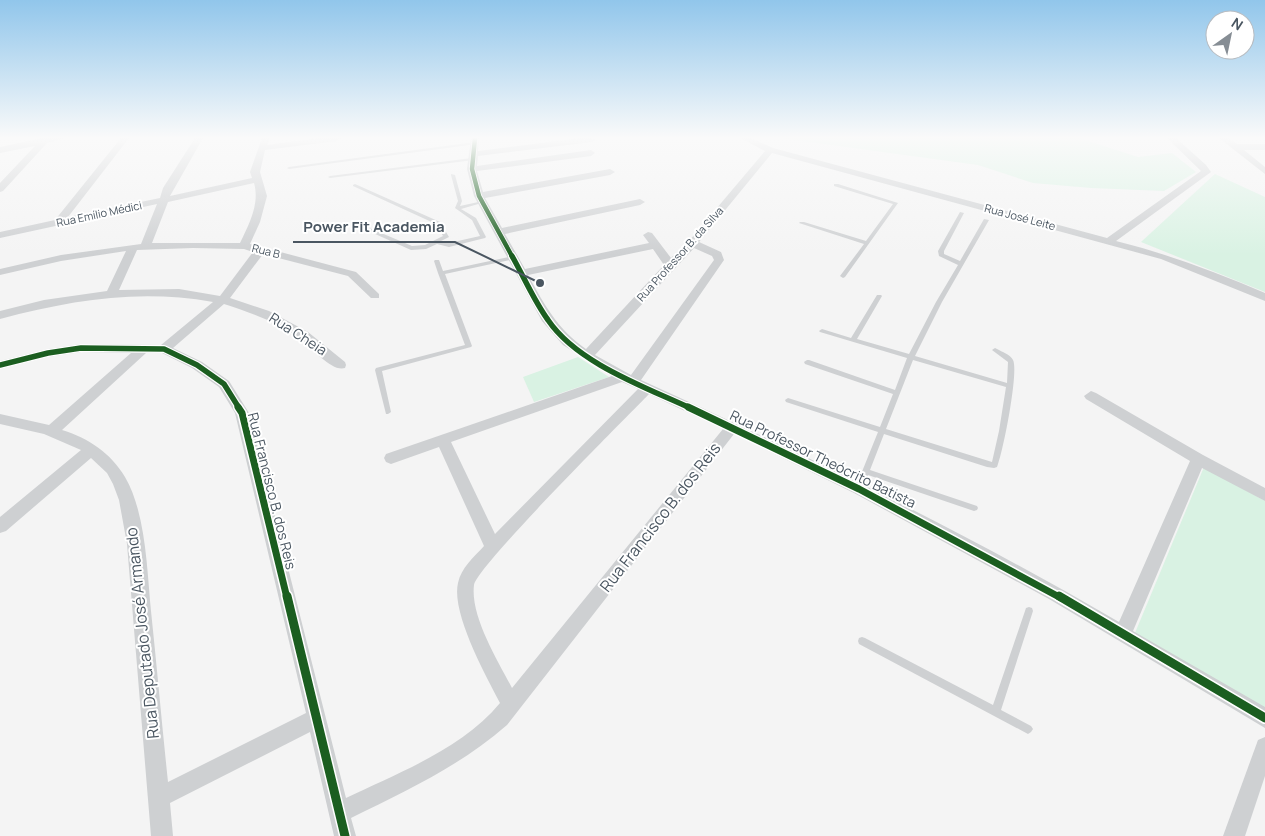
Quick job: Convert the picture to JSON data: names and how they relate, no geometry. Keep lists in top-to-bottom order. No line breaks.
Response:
{"streets":{"street":["Rua Emílio Médici","Rua José Leite","Rua B","Rua Professor B. da Silva","Rua Cheia","Rua Professor Theócrito Batista","Rua Francisco B. dos Reis","Rua Deputado José Armando"]},"crossings":[["Rua Professor B. da Silva","Rua Professor Theócrito Batista"],["Rua Professor Theócrito Batista","Rua Francisco B. dos Reis"]],"places":["Power Fit Academia"],"north":"top right"}
